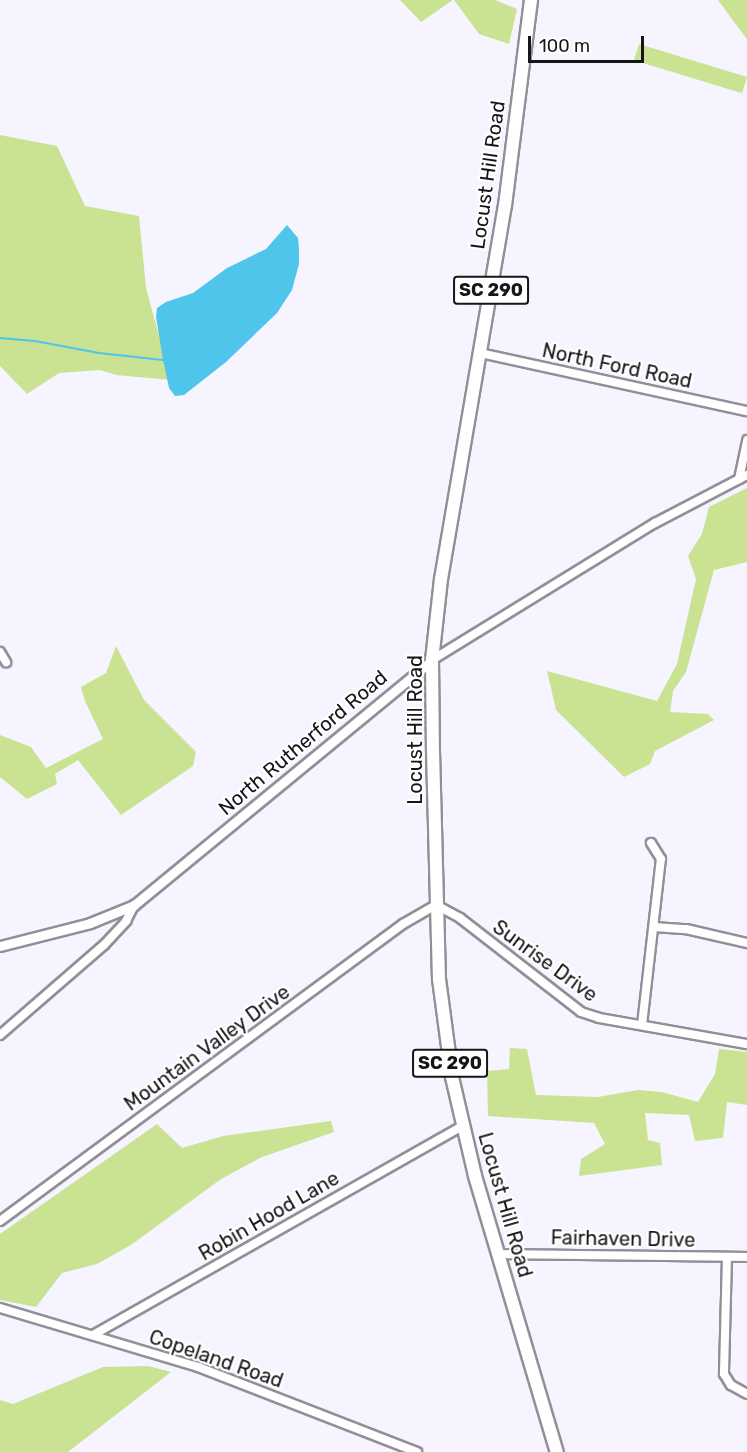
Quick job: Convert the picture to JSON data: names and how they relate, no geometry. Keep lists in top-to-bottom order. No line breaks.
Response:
{"streets":{"main road":["Locust Hill Road","SC 290"],"street":["North Ford Road","North Rutherford Road","Sunrise Drive","Mountain Valley Drive","Robin Hood Lane","Fairhaven Drive","Copeland Road"]},"crossings":[["Locust Hill Road","North Ford Road"],["Locust Hill Road","North Rutherford Road"],["Locust Hill Road","Sunrise Drive"],["Locust Hill Road","Mountain Valley Drive"],["Locust Hill Road","Robin Hood Lane"],["Locust Hill Road","Fairhaven Drive"],["Sunrise Drive","Mountain Valley Drive"],["Robin Hood Lane","Copeland Road"]],"scale_bar":"100 m"}
